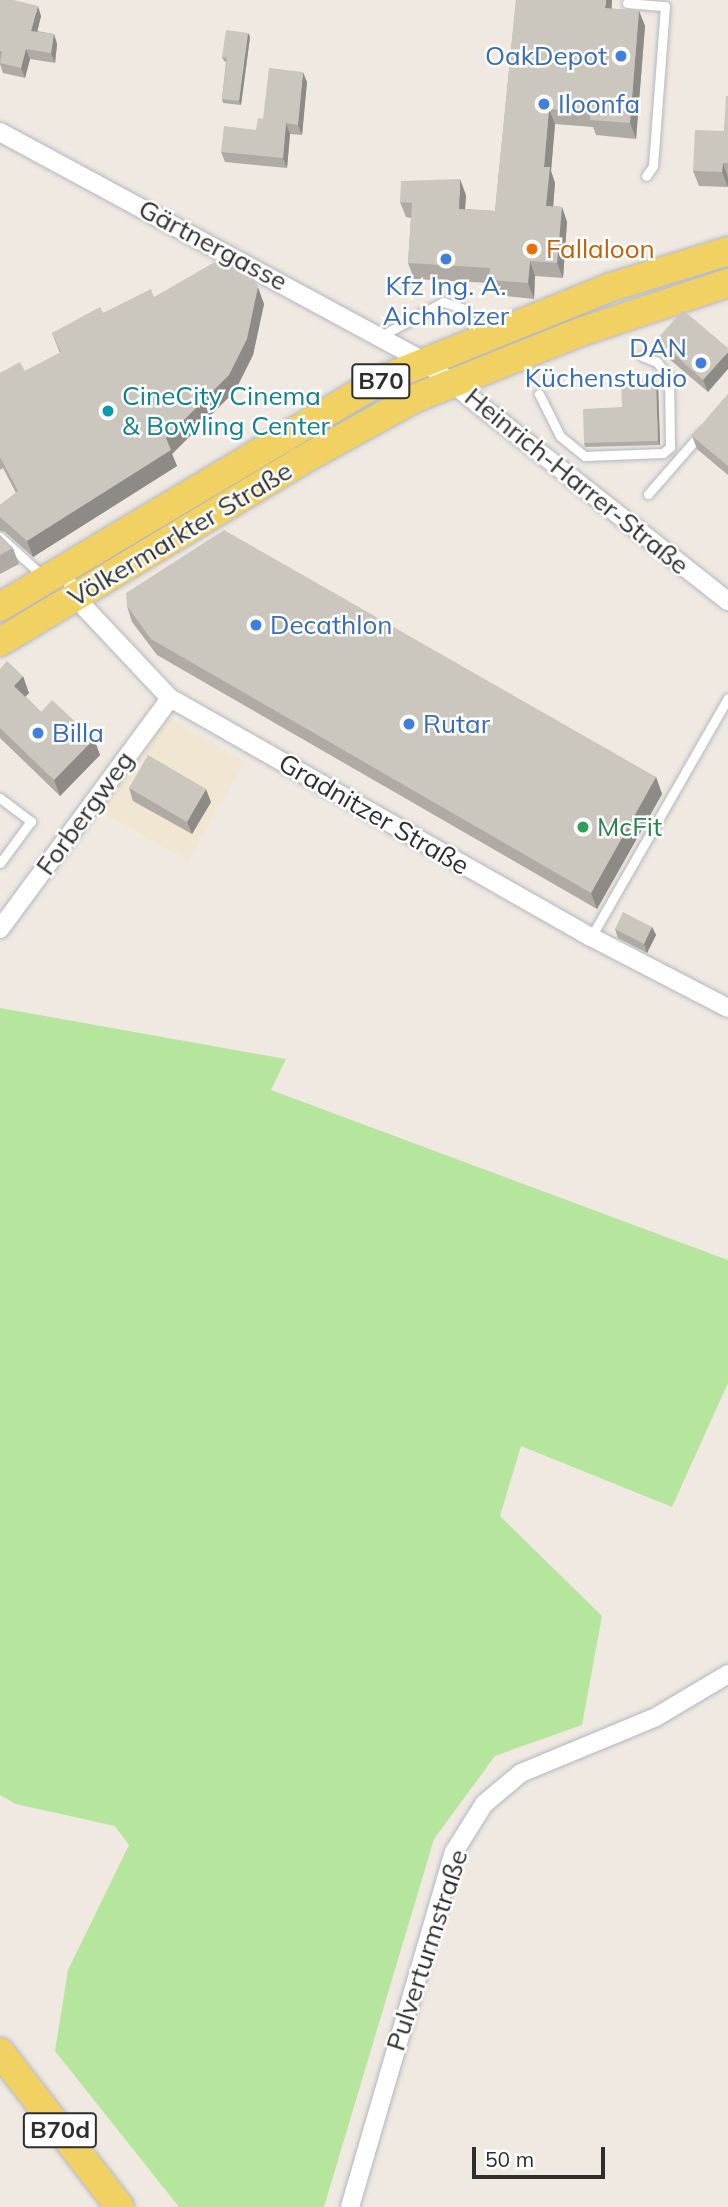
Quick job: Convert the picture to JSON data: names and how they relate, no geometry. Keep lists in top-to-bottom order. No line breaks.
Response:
{"streets":{"main road":["B70","Völkermarkter Straße","B70d"],"street":["Gärtnergasse","Heinrich-Harrer-Straße","Forbergweg","Gradnitzer Straße","Pulverturmstraße"]},"crossings":[["Gärtnergasse","Heinrich-Harrer-Straße"],["Gärtnergasse","Völkermarkter Straße"],["Heinrich-Harrer-Straße","Völkermarkter Straße"],["Völkermarkter Straße","Gradnitzer Straße"],["Forbergweg","Gradnitzer Straße"]],"places":["OakDepot","Iloonfa","Fallaloon","Kfz Ing. A. Aichholzer","DAN Küchenstudio","CineCity Cinema & Bowling Center","Decathlon","Rutar","Billa","McFit"],"scale_bar":"50 m"}
